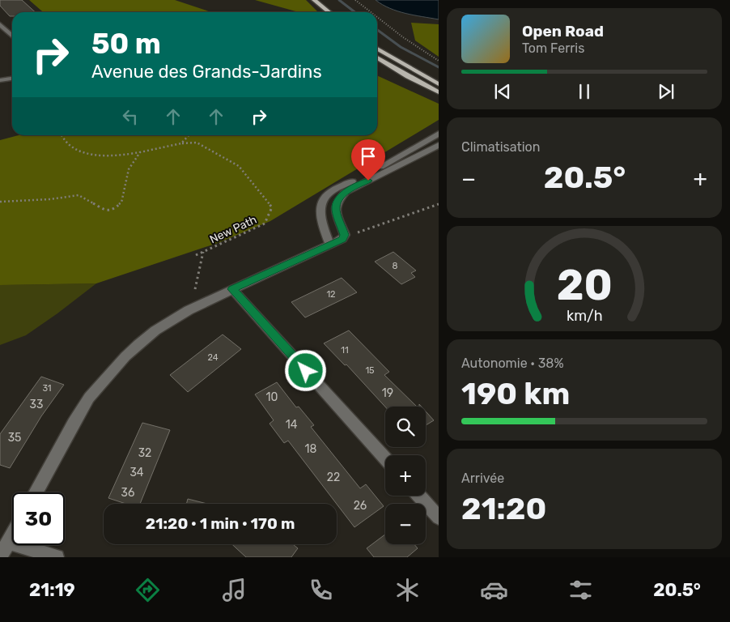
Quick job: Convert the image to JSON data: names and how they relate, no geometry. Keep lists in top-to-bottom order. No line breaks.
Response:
{"streets":{"path":["New Path"]},"house_numbers":["8","12","11","24","15","31","19","10","33","14","35","18","32","34","22","36","26"],"page":{"turn":["50 m","Avenue des Grands-Jardins"],"song":["Open Road","Tom Ferris"],"tile":["Climatisation",["Autonomie · 38%","190 km"],["Arrivée","21:20"]],"heat":["−","20.5°","+"],"map_buttons":["+","−"],"limit":"30","trip":"21:20 · 1 min · 170 m","tabs":["21:19","20.5°"],"gauge":["20","km/h"]}}
